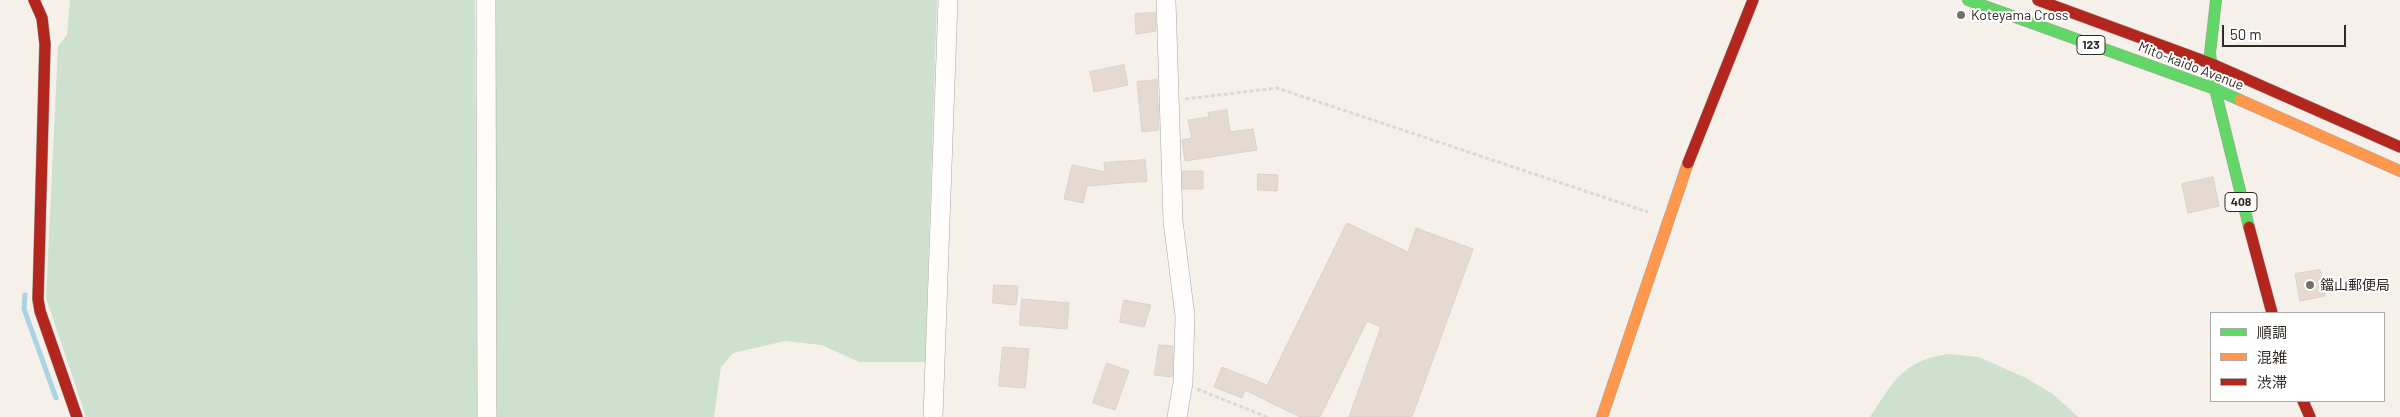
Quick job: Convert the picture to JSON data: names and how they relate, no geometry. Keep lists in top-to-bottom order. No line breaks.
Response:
{"streets":{"main road":["123","Mito-kaido Avenue","408"]},"crossings":[["Mito-kaido Avenue","408"]],"places":["Koteyama Cross","鐺山郵便局"],"legend":["順調","混雑","渋滞"],"scale_bar":"50 m"}
